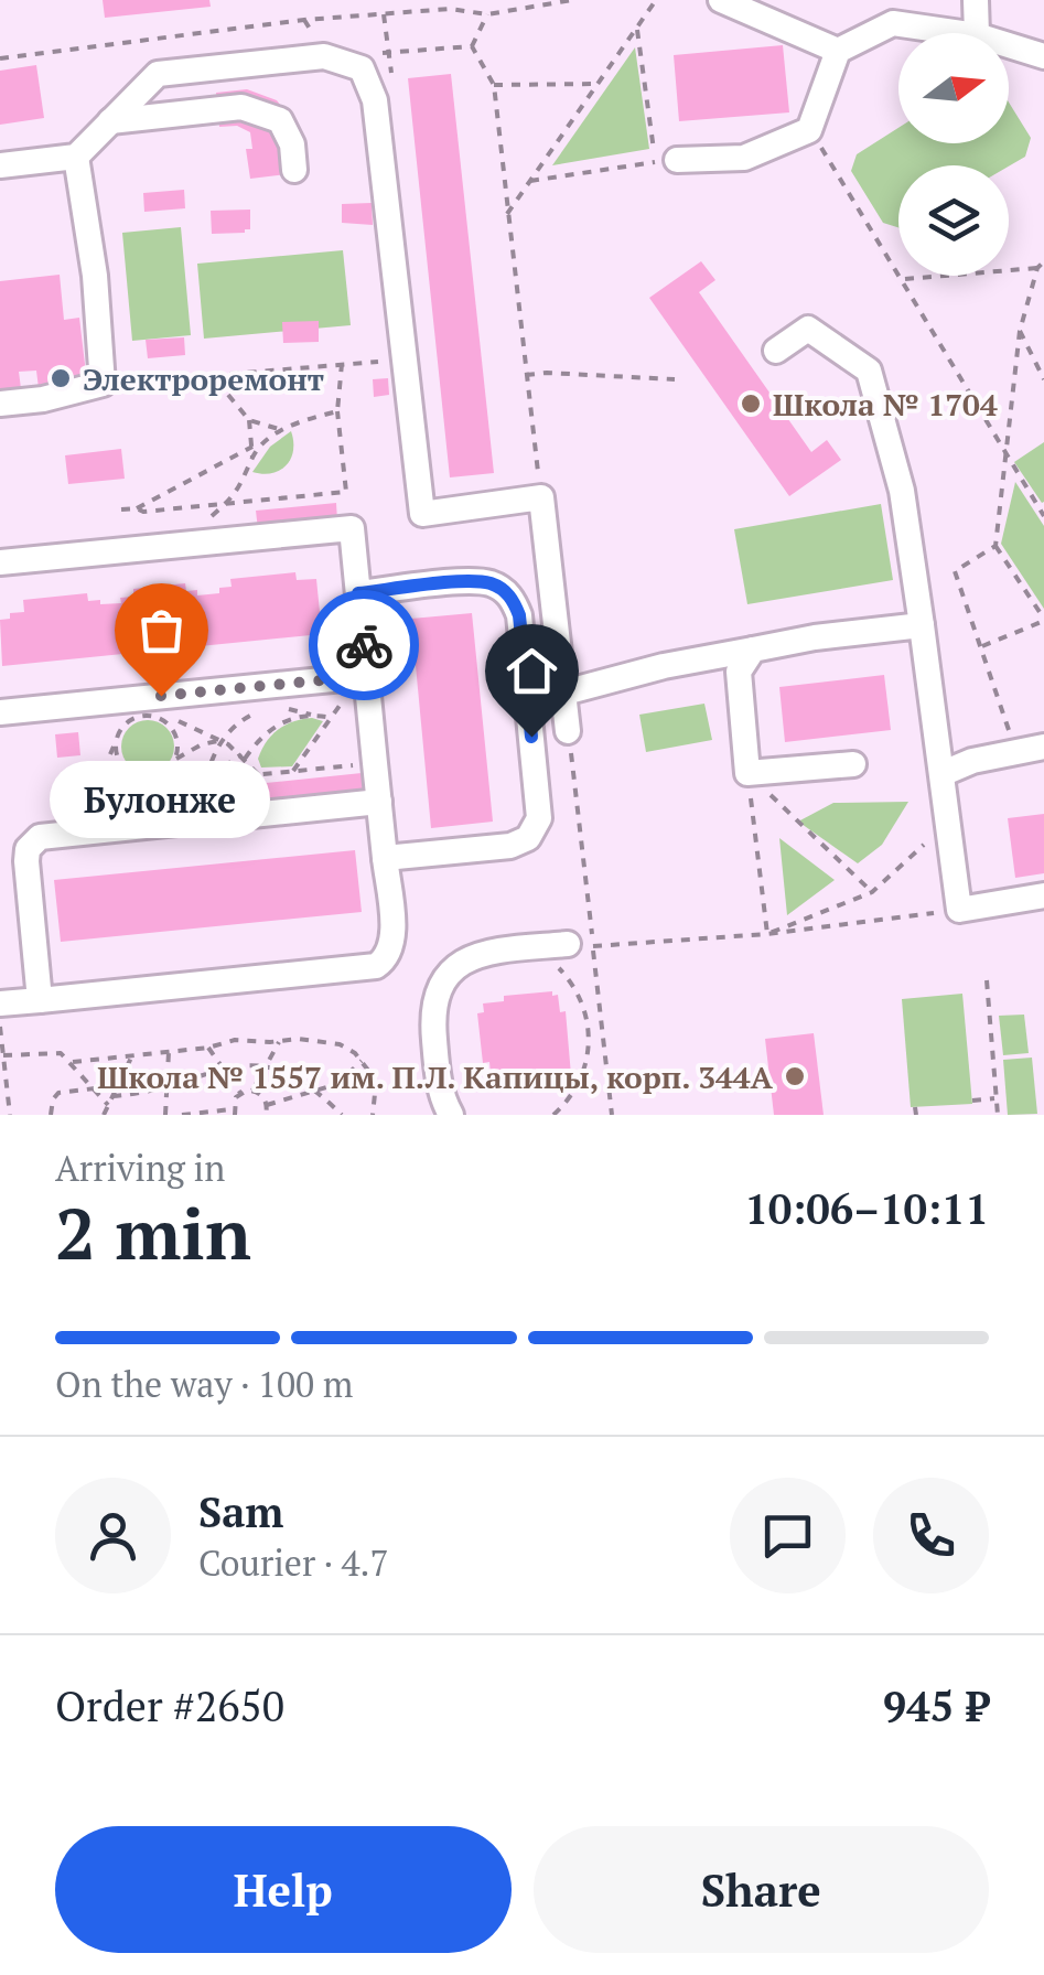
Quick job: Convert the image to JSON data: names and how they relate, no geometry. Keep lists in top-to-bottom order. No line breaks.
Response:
{"places":["Электроремонт","Школа № 1704","Булонже","Школа № 1557 им. П.Л. Капицы, корп. 344А"],"north":"right","page":{"bubble":"Булонже","heading":["2 min","Arriving in","10:06–10:11"],"panel":["Sam","Courier · 4.7","Order #2650","945 ₽"],"bar":"On the way · 100 m","buttons":["Help","Share"]}}
